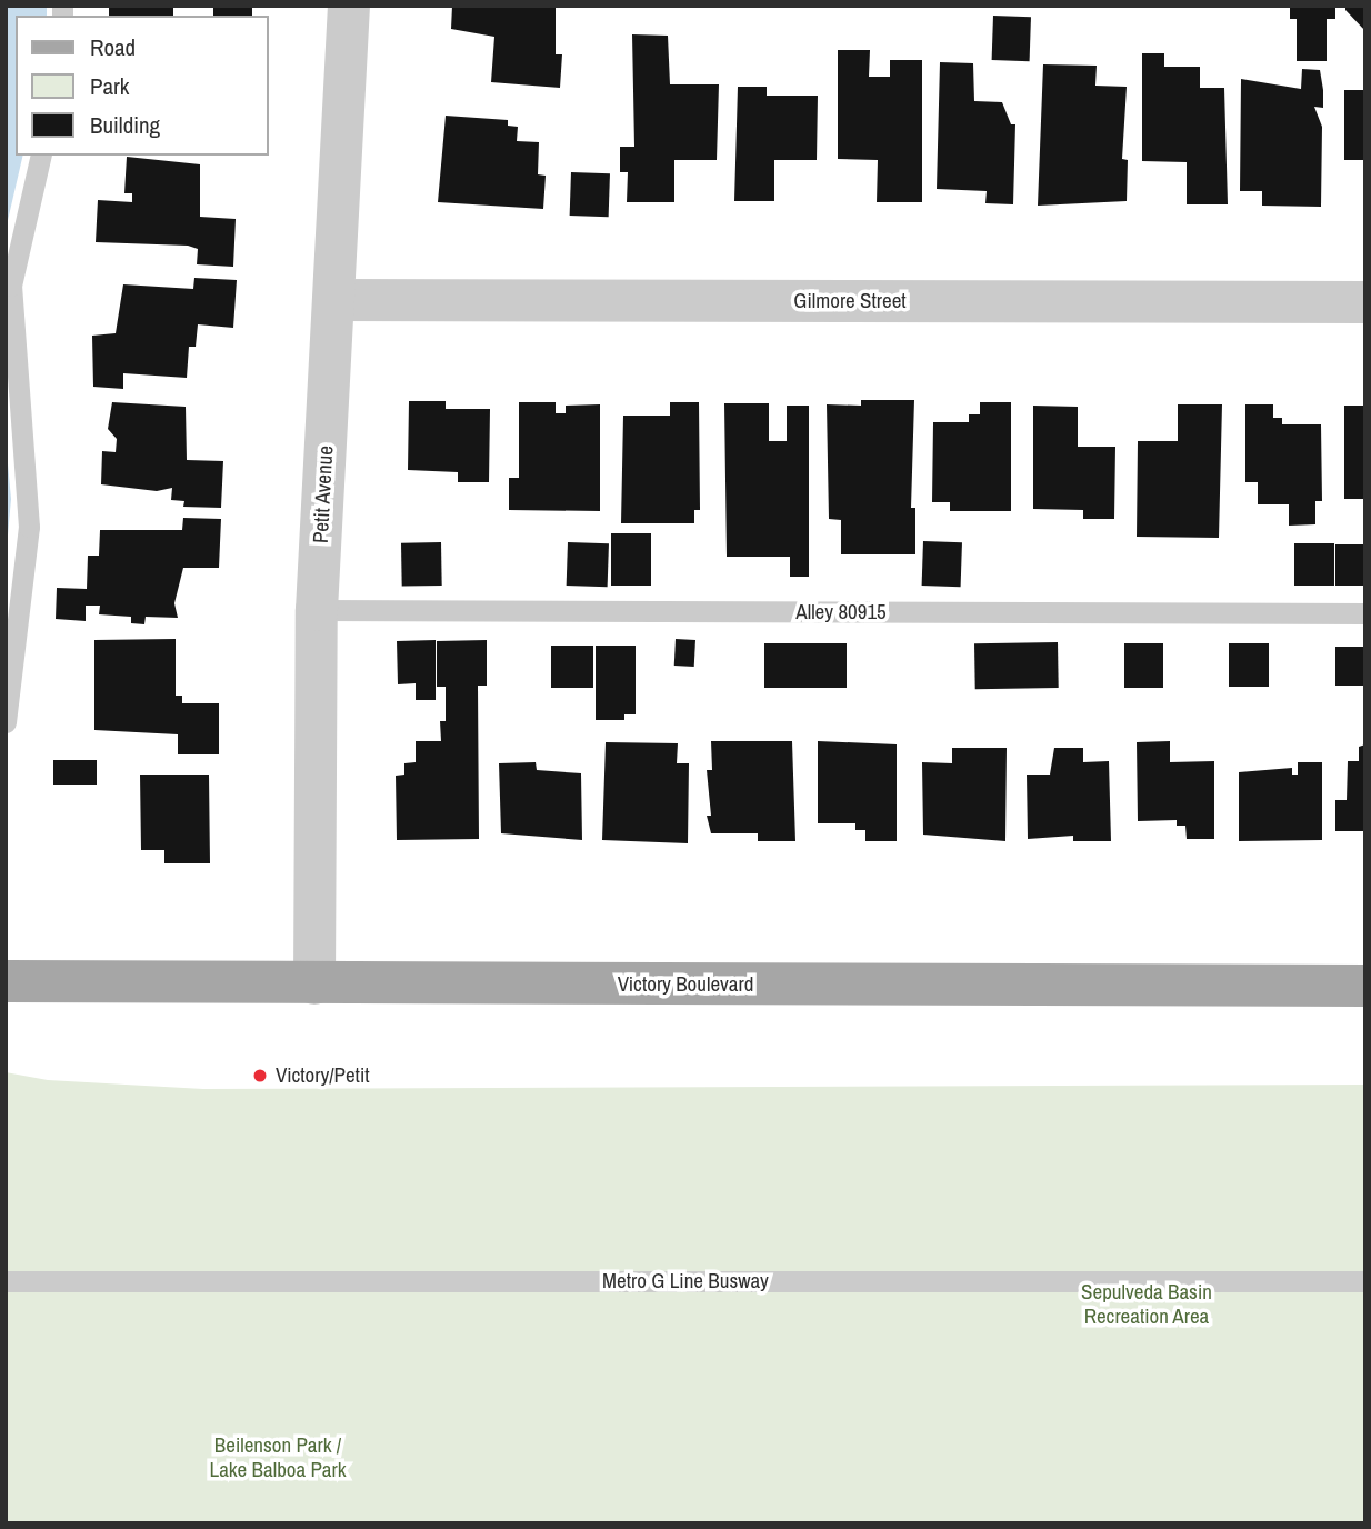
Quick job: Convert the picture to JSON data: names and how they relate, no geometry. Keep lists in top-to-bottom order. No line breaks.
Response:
{"streets":{"main road":["Victory Boulevard"],"street":["Gilmore Street","Petit Avenue"],"lane":["Alley 80915","Metro G Line Busway"]},"crossings":[["Gilmore Street","Petit Avenue"],["Petit Avenue","Alley 80915"],["Petit Avenue","Victory Boulevard"]],"parks":["Sepulveda Basin Recreation Area","Beilenson Park / Lake Balboa Park"],"places":["Victory/Petit"],"legend":["Road","Park","Building"]}
